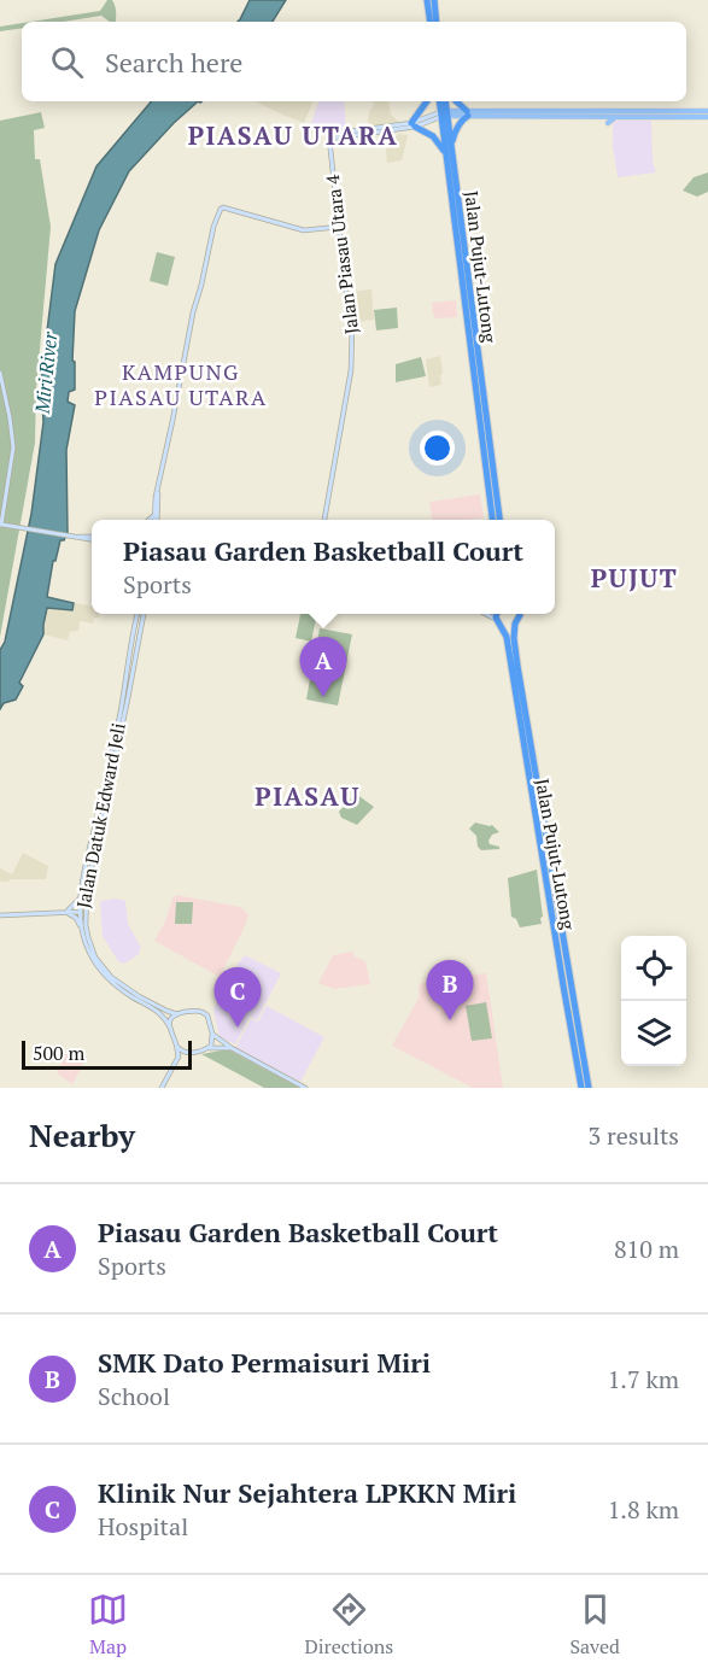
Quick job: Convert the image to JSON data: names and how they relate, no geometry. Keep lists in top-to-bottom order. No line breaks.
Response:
{"streets":{"highway":["Jalan Pujut-Lutong"],"street":["Jalan Piasau Utara 4","Jalan Datuk Edward Jeli"]},"districts":["PIASAU UTARA","KAMPUNG PIASAU UTARA","PUJUT","PIASAU"],"water":["Miri River"],"scale_bar":"500 m","page":{"search":"Search here","popup":["Piasau Garden Basketball Court","Sports"],"pins":["A","B","C"],"scale":"500 m","heading":["Nearby","3 results"],"list":[{"mark":"A","name":"Piasau Garden Basketball Court","note":"Sports","value":"810 m"},{"mark":"B","name":"SMK Dato Permaisuri Miri","note":"School","value":"1.7 km"},{"mark":"C","name":"Klinik Nur Sejahtera LPKKN Miri","note":"Hospital","value":"1.8 km"}],"nav":["Map","Directions","Saved"]}}
